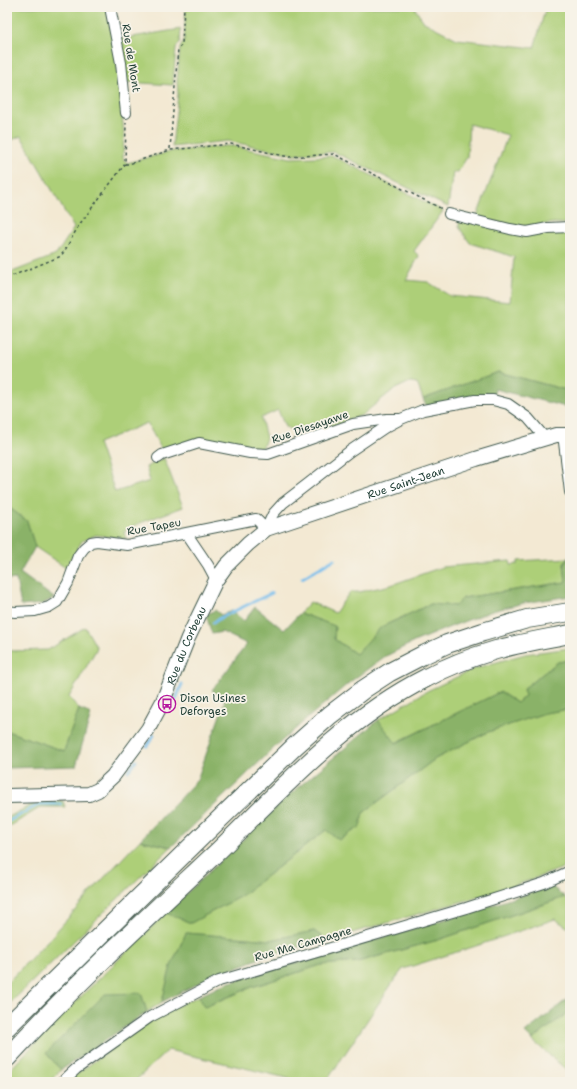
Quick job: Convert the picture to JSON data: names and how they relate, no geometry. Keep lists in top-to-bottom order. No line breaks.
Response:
{"streets":{"street":["Rue de Mont","Rue Diesayawe","Rue Saint-Jean","Rue Tapeu","Rue du Corbeau","Rue Ma Campagne"]},"crossings":[["Rue Diesayawe","Rue Saint-Jean"],["Rue Diesayawe","Rue Tapeu"],["Rue Diesayawe","Rue du Corbeau"],["Rue Saint-Jean","Rue Tapeu"],["Rue Saint-Jean","Rue du Corbeau"],["Rue Tapeu","Rue du Corbeau"]],"places":{"bus stop":["Dison Usines Deforges"]}}
